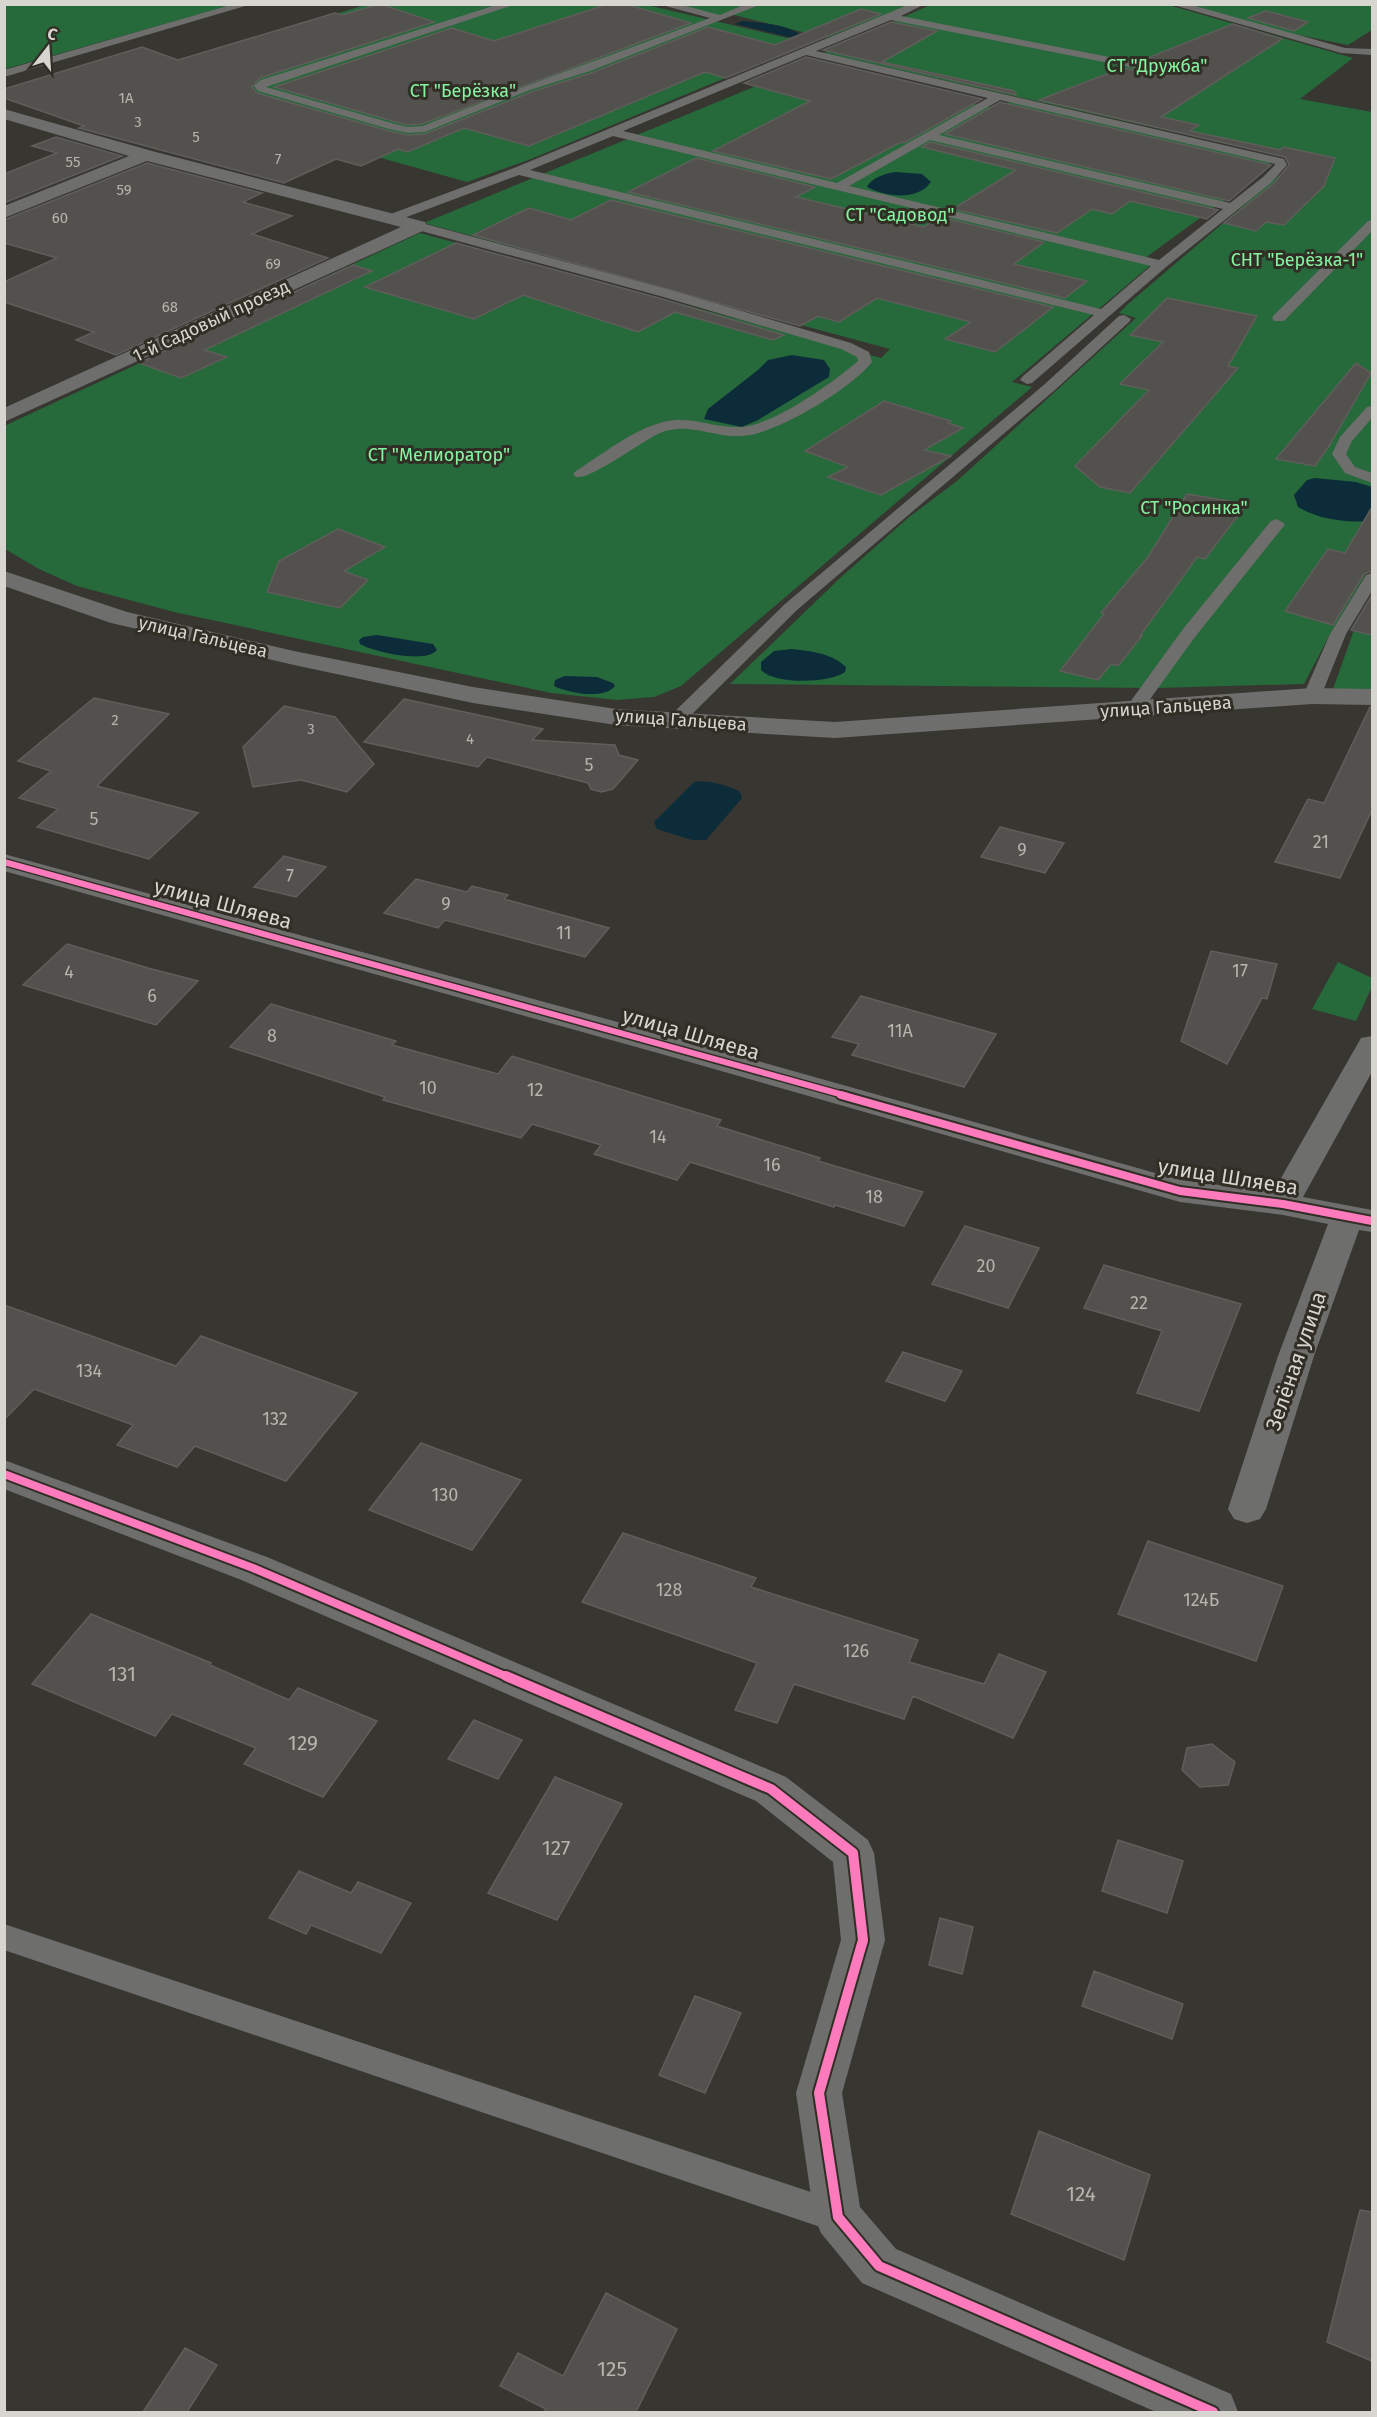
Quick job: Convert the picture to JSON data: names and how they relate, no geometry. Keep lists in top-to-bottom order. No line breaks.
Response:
{"streets":{"street":["1-й Садовый проезд","улица Гальцева","улица Шляева","Зелёная улица"]},"crossings":[["улица Шляева","Зелёная улица"]],"parks":["СТ \"Дружба\"","СТ \"Берёзка\"","СТ \"Садовод\"","СНТ \"Берёзка-1\"","СТ \"Мелиоратор\"","СТ \"Росинка\""],"house_numbers":["1А","3","5","7","55","59","60","69","68","2","3","4","5","5","21","9","7","9","11","17","4","6","11А","8","10","12","14","16","18","20","22","134","132","130","128","124Б","126","131","129","127","124","125"],"north":"top"}
